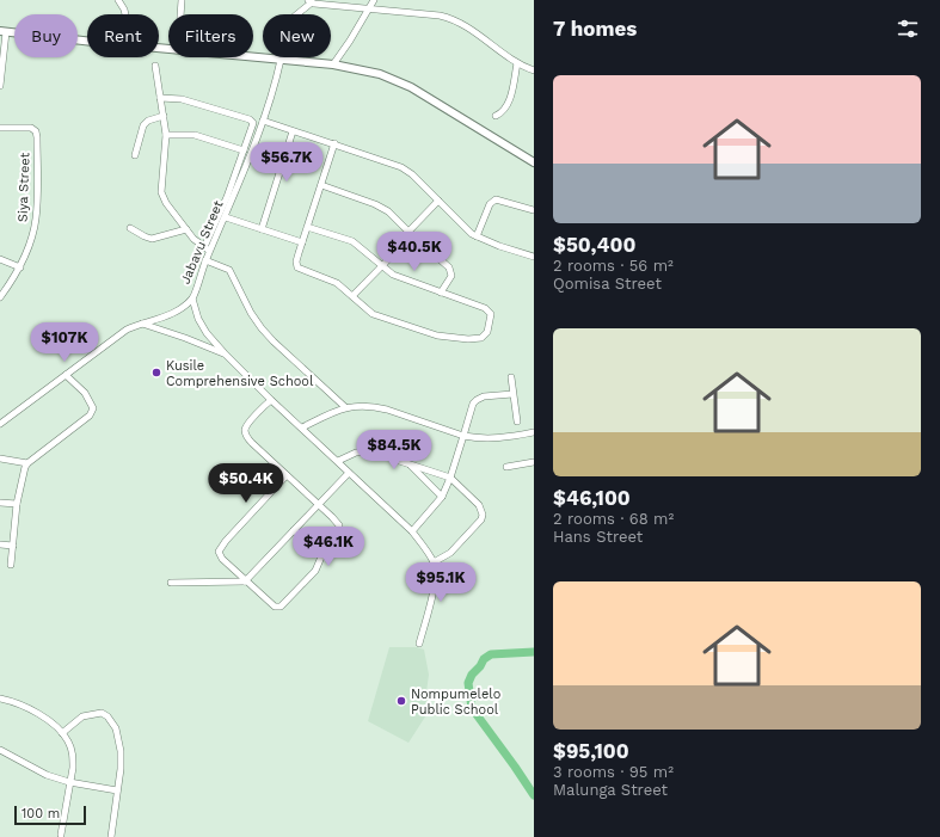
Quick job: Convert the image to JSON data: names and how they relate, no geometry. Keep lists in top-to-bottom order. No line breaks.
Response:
{"streets":{"street":["Siya Street","Jabavu Street"]},"places":["Kusile Comprehensive School","Nompumelelo Public School"],"scale_bar":"100 m","page":{"heading":"7 homes","chip":["Buy","Rent","Filters","New"],"list":[{"name":"$50,400","note":"2 rooms · 56 m² · Qomisa Street"},{"name":"$46,100","note":"2 rooms · 68 m² · Hans Street"},{"name":"$95,100","note":"3 rooms · 95 m² · Malunga Street"}],"price":["$56.7K","$40.5K","$107K","$84.5K","$50.4K","$46.1K","$95.1K"],"scale":"100 m"}}
